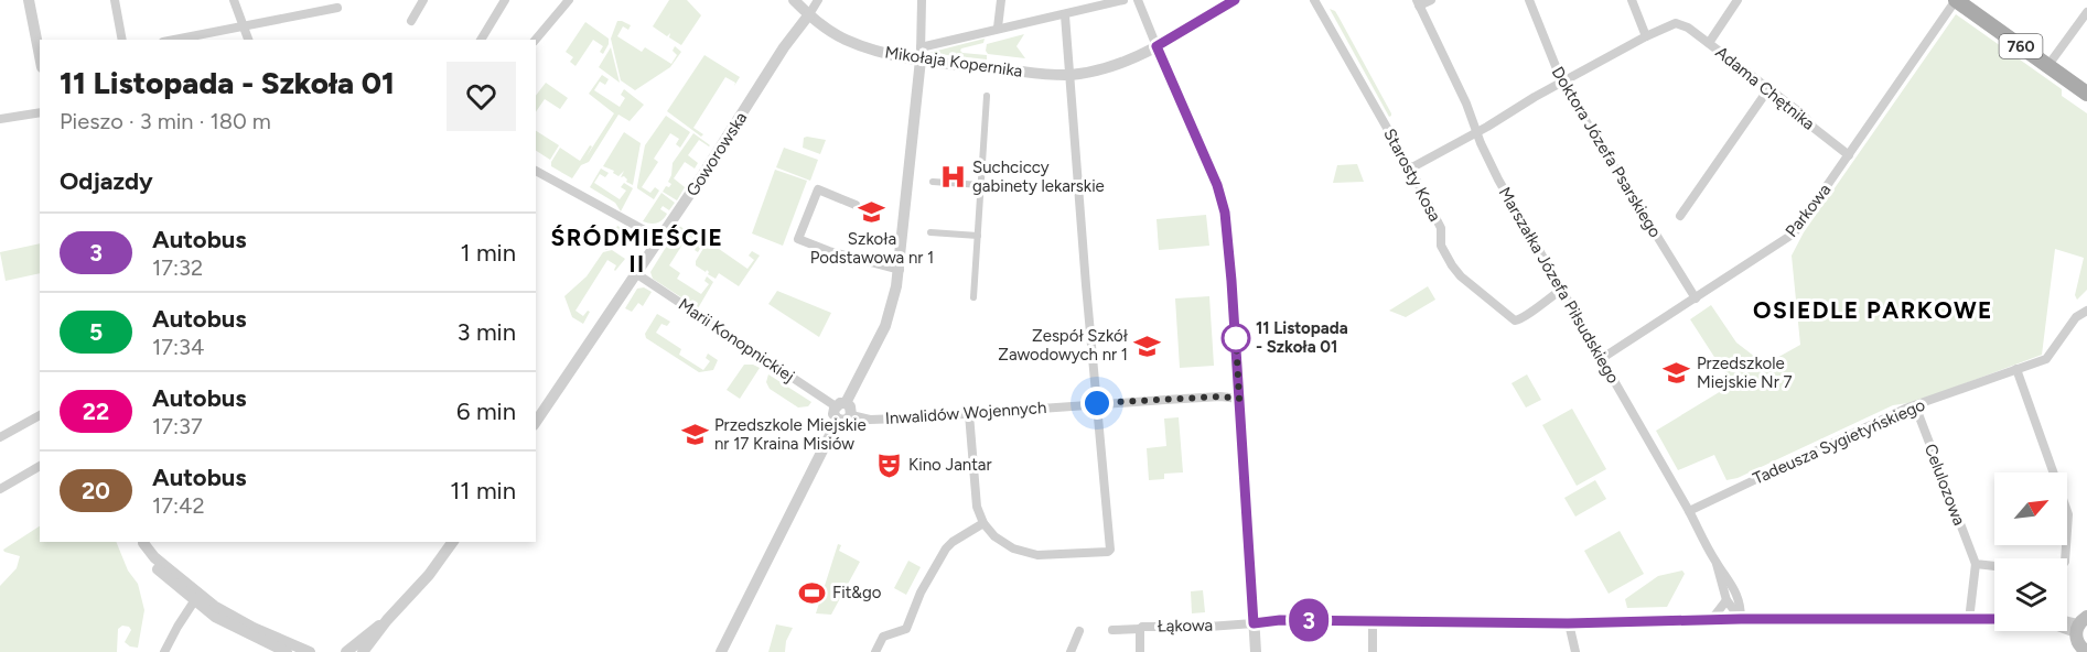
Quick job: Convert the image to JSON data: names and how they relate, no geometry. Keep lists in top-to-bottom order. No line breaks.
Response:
{"streets":{"main road":["760"],"street":["Mikołaja Kopernika","Adama Chętnika","Doktora Józefa Psarskiego","Goworowska","Starosty Kosa","Parkowa","Marszałka Józefa Piłsudskiego","Marii Konopnickiej","Inwalidów Wojennych","Tadeusza Sygietyńskiego","Celulozowa","Łąkowa"]},"crossings":[["760","Parkowa"],["Mikołaja Kopernika","Goworowska"],["Adama Chętnika","Parkowa"],["Doktora Józefa Psarskiego","Parkowa"],["Goworowska","Marii Konopnickiej"],["Starosty Kosa","Marszałka Józefa Piłsudskiego"],["Parkowa","Marszałka Józefa Piłsudskiego"],["Marszałka Józefa Piłsudskiego","Tadeusza Sygietyńskiego"],["Marii Konopnickiej","Inwalidów Wojennych"],["Tadeusza Sygietyńskiego","Celulozowa"]],"districts":["ŚRÓDMIEŚCIE II","OSIEDLE PARKOWE"],"places":{"hospital":["Suchciccy gabinety lekarskie"],"school or university":["Szkoła Podstawowa nr 1","Zespół Szkół Zawodowych nr 1","Przedszkole Miejskie Nr 7","Przedszkole Miejskie nr 17 Kraina Misiów"],"other":["11 Listopada - Szkoła 01"],"theatre":["Kino Jantar"],"sports":["Fit&go"]},"lines":["bus line 3"],"north":"top right","page":{"on_map":"3","heading":[["11 Listopada - Szkoła 01","Pieszo · 3 min · 180 m"],"Odjazdy"],"list":[{"mark":"3","name":"Autobus","note":"17:32","value":"1 min"},{"mark":"5","name":"Autobus","note":"17:34","value":"3 min"},{"mark":"22","name":"Autobus","note":"17:37","value":"6 min"},{"mark":"20","name":"Autobus","note":"17:42","value":"11 min"}]}}
